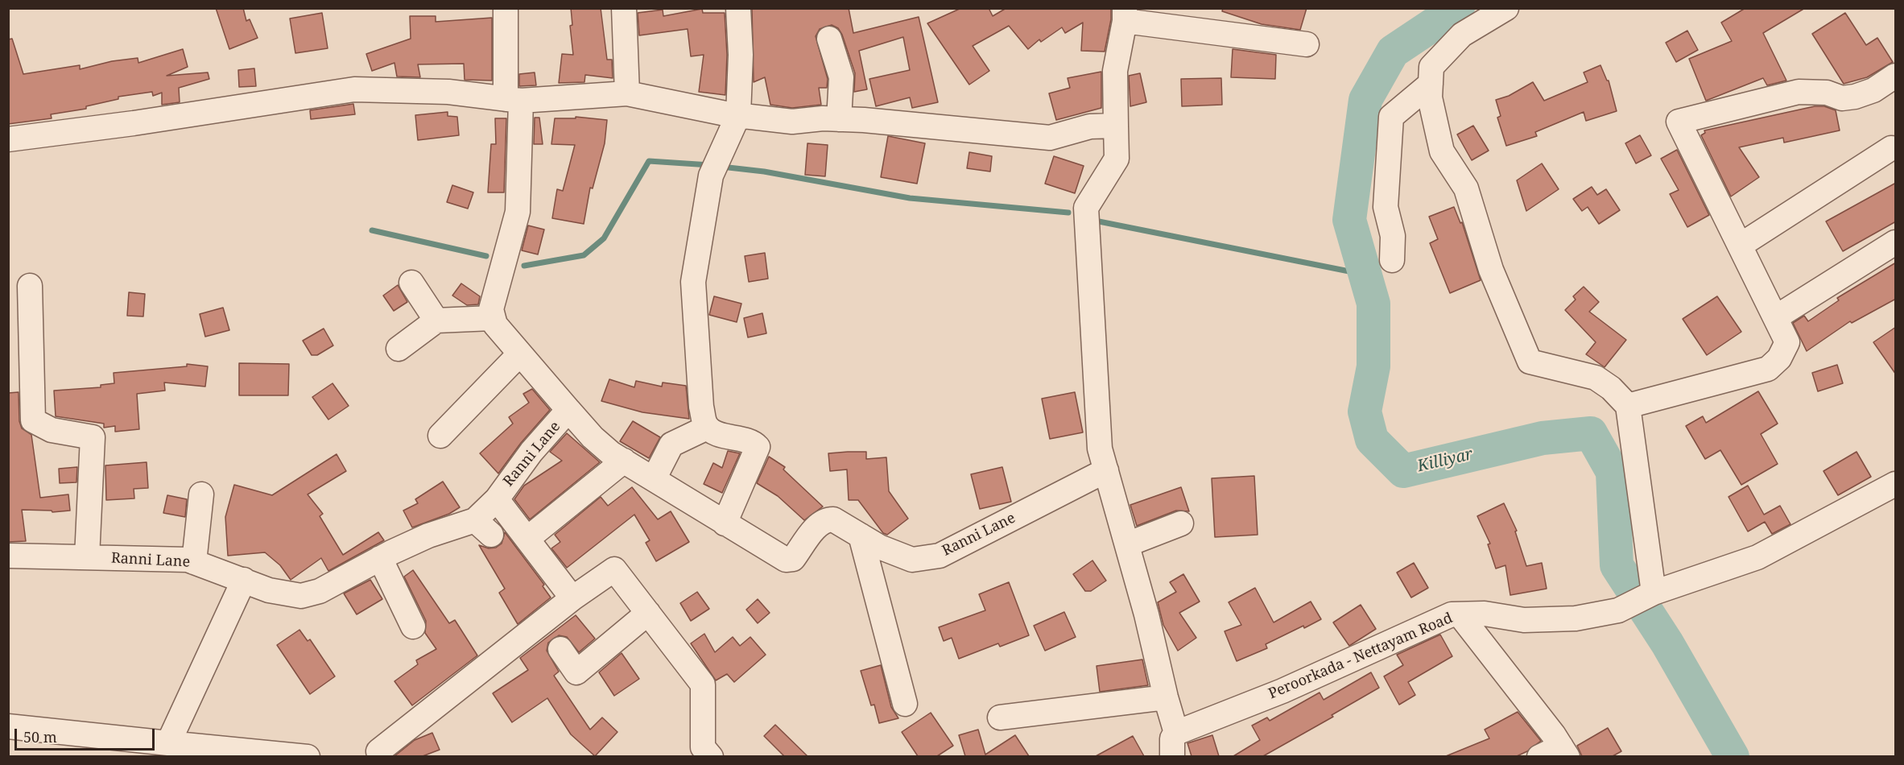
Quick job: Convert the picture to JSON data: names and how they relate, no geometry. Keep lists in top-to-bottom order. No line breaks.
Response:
{"streets":{"street":["Ranni Lane","Peroorkada - Nettayam Road"]},"water":["Killiyar"],"scale_bar":"50 m"}
